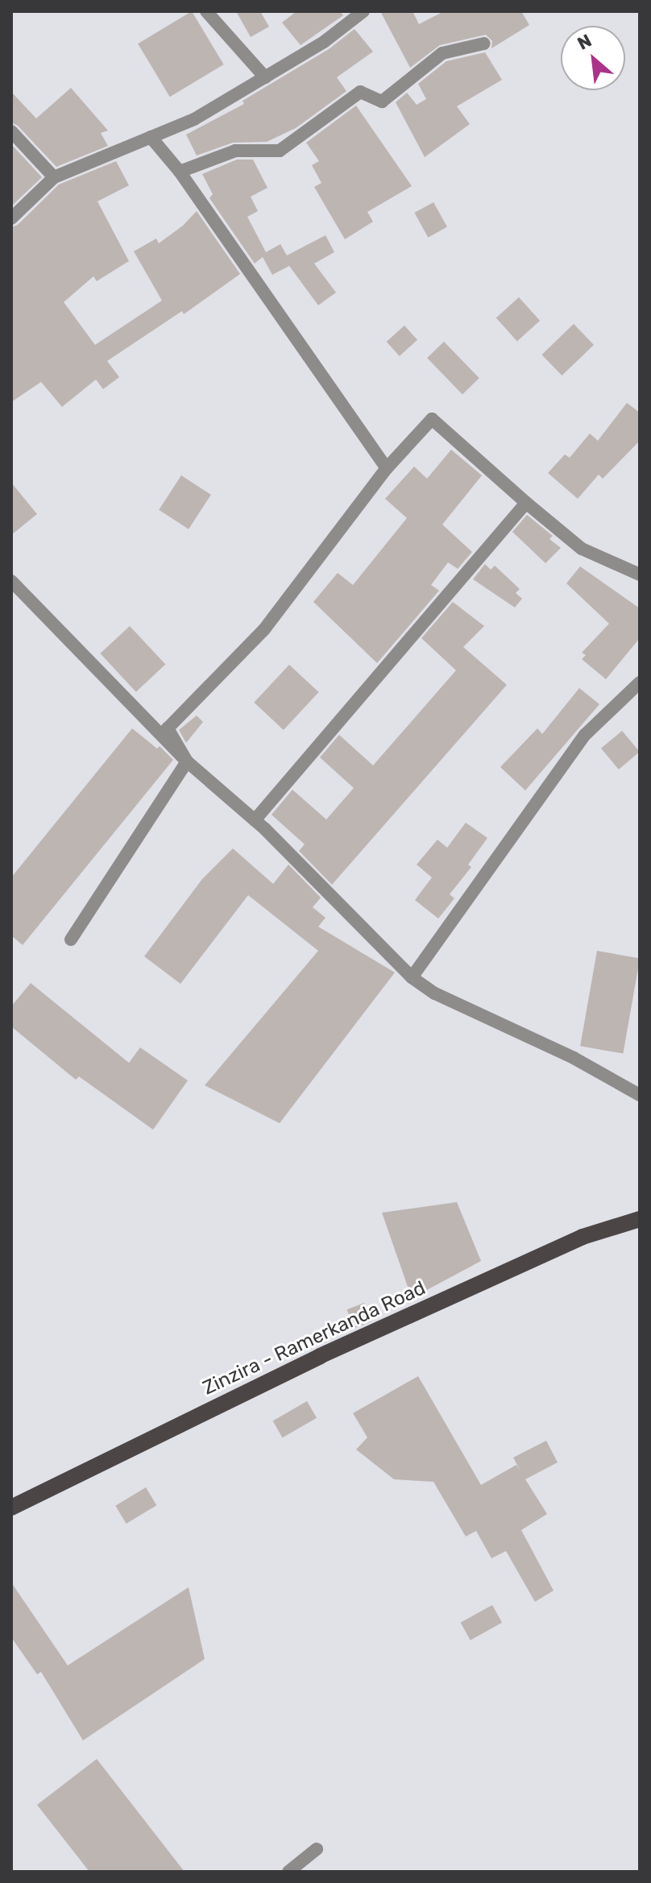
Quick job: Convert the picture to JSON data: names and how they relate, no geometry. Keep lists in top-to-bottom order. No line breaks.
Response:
{"streets":{"main road":["Zinzira - Ramerkanda Road"]},"north":"top left"}
